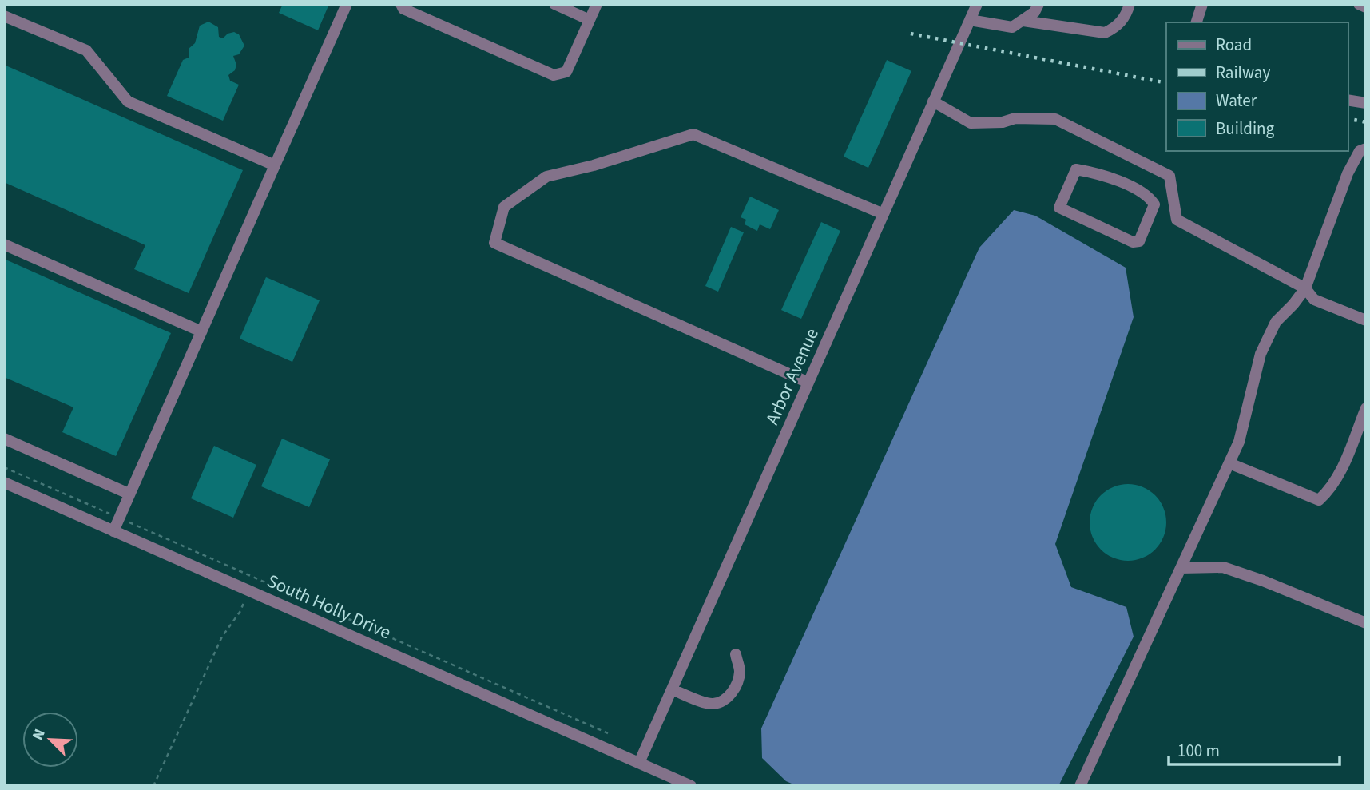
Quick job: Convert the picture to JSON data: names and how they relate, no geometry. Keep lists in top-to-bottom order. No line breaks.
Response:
{"streets":{"street":["Arbor Avenue","South Holly Drive"]},"crossings":[["Arbor Avenue","South Holly Drive"]],"legend":["Road","Railway","Water","Building"],"scale_bar":"100 m","north":"top left"}
